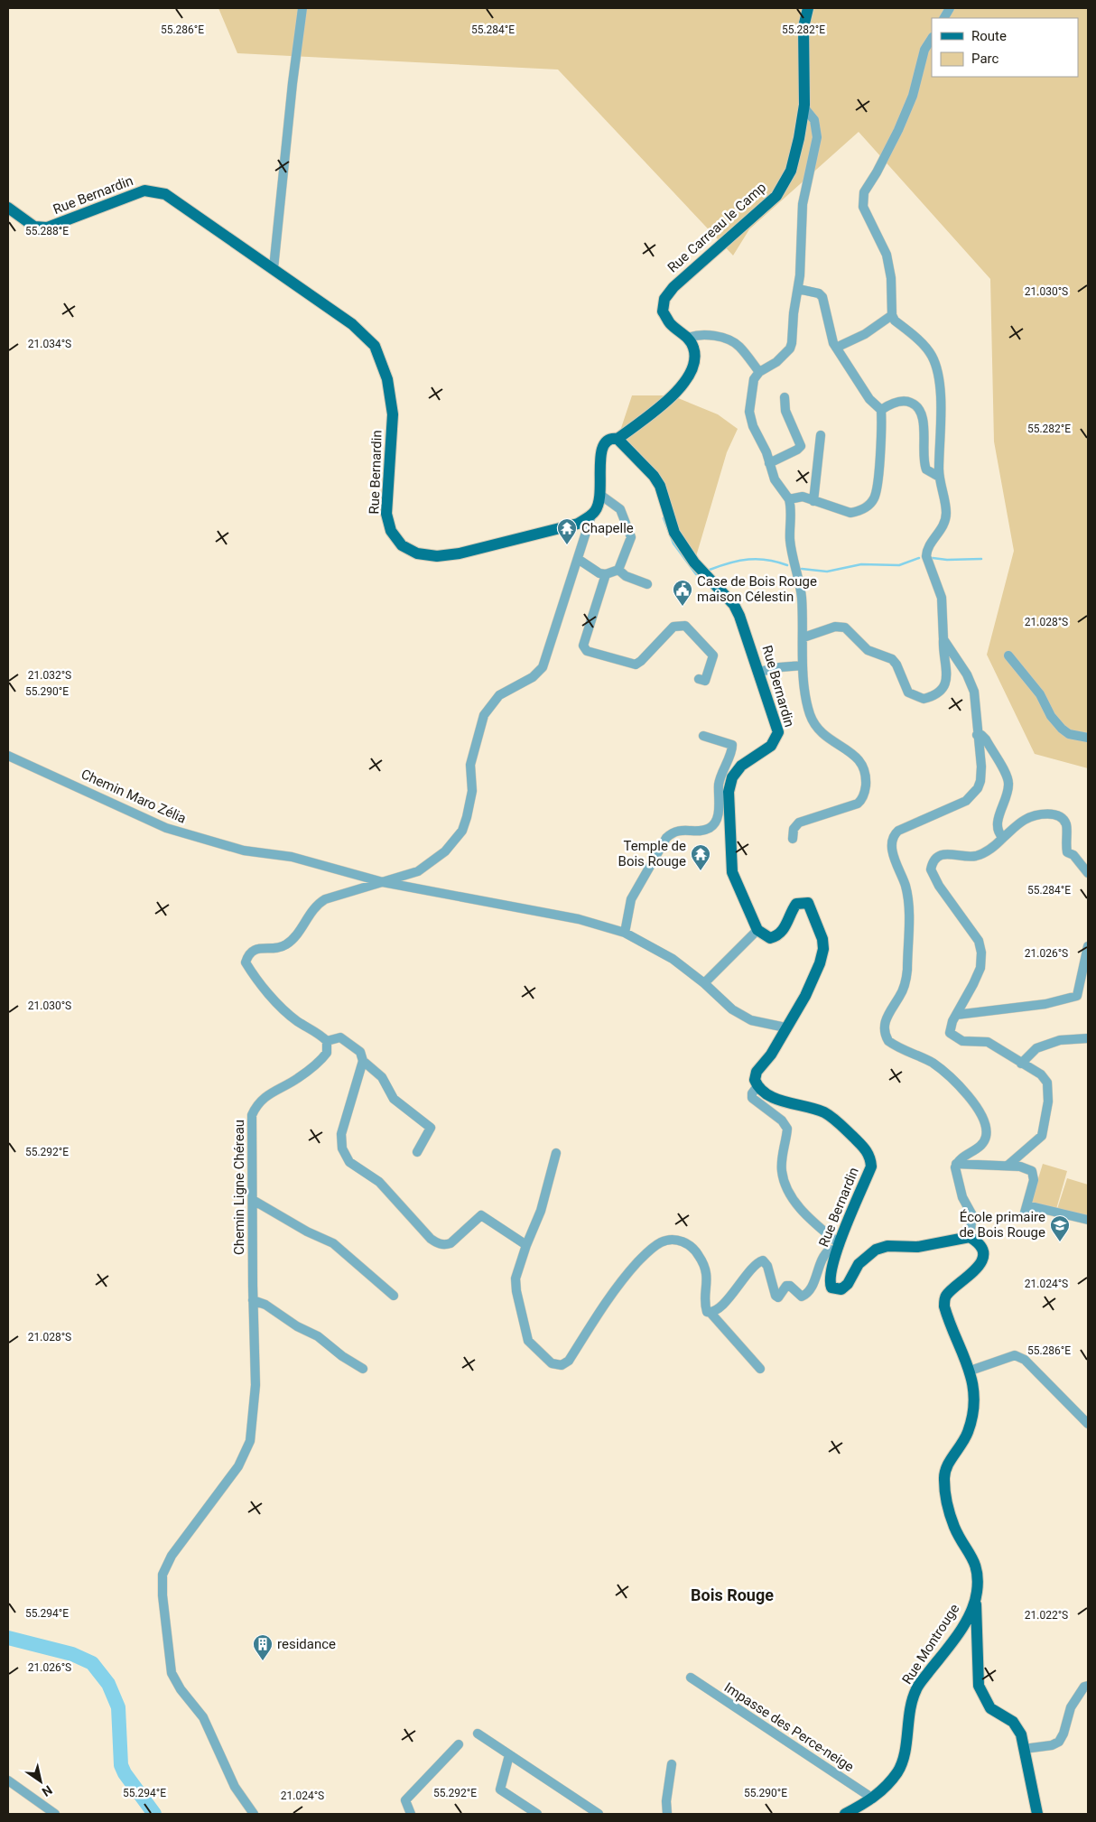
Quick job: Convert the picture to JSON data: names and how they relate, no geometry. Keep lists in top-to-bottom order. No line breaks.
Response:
{"streets":{"main road":["Rue Bernardin","Rue Carreau le Camp","Rue Montrouge"],"street":["Chemin Maro Zélia","Chemin Ligne Chéreau","Impasse des Perce-neige"]},"crossings":[["Rue Montrouge","Impasse des Perce-neige"]],"districts":["Bois Rouge"],"places":{"temple":["Chapelle","Temple de Bois Rouge"],"public building":["Case de Bois Rouge maison Célestin"],"school or university":["École primaire de Bois Rouge"],"building":["residance"]},"legend":["Route","Parc"],"north":"bottom right","coordinates":["55.286°E","55.282°E","55.284°E","55.288°E","21.030°S","21.034°S","21.028°S","21.032°S","55.290°E","21.026°S","55.292°E","21.024°S","55.294°E","21.022°S"]}
